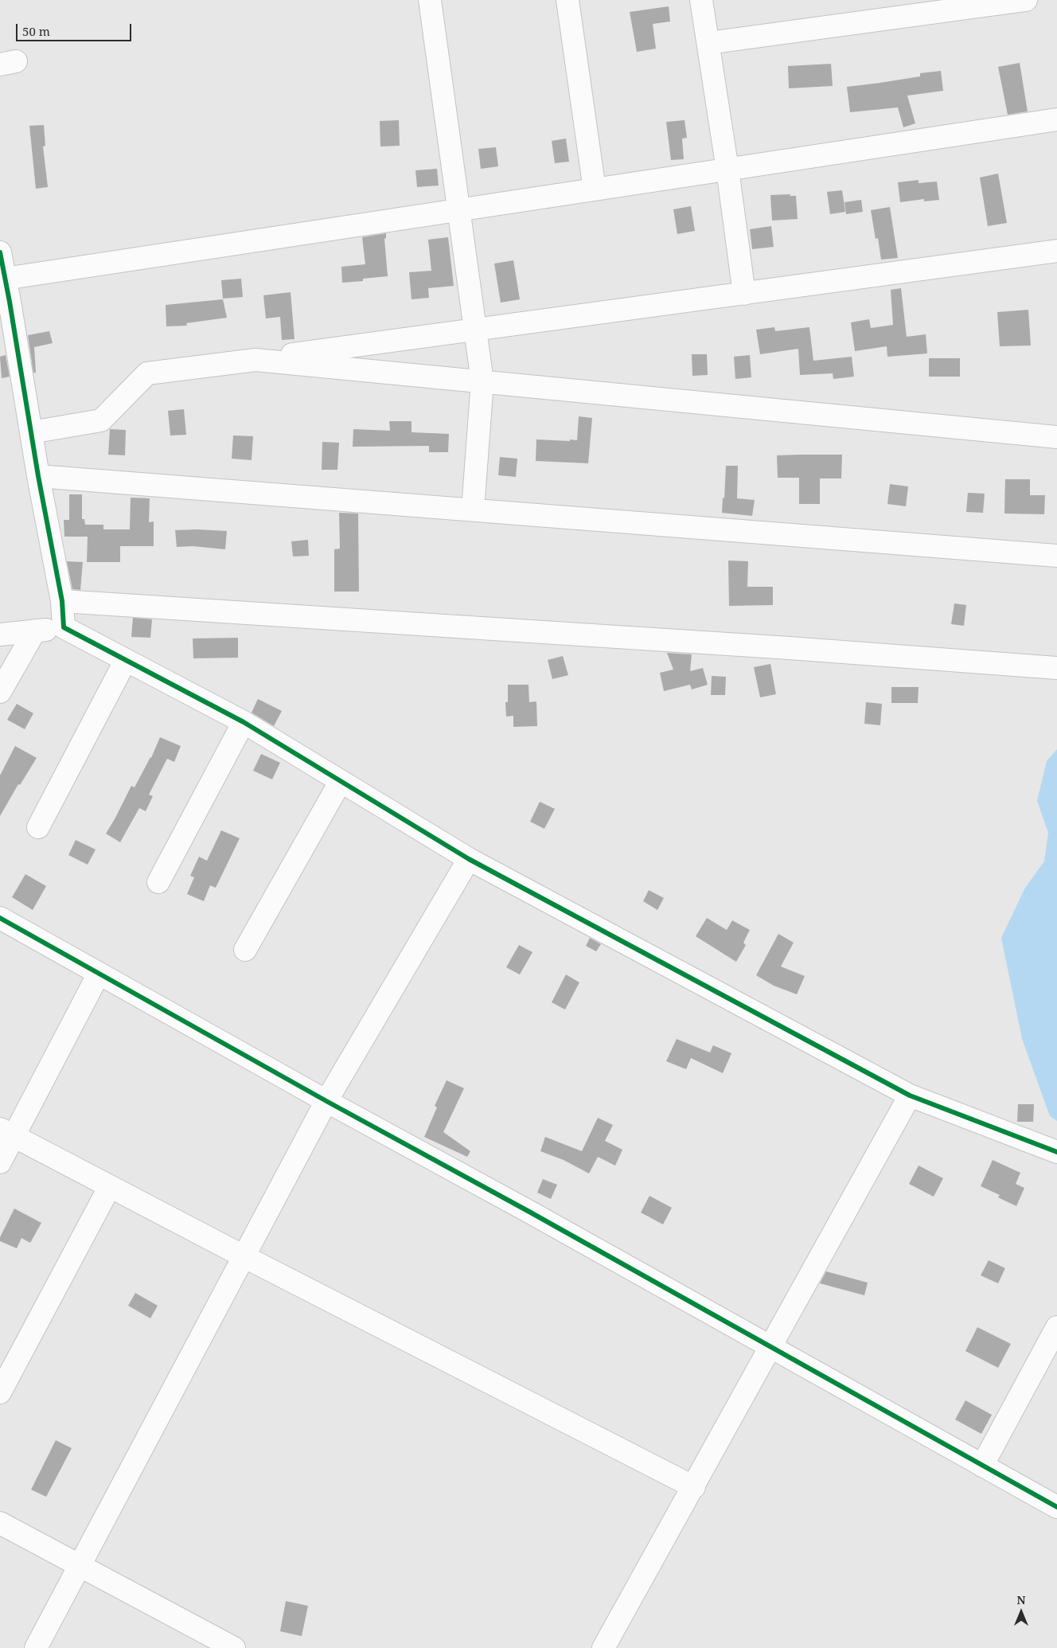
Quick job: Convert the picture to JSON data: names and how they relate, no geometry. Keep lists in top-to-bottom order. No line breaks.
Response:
{"scale_bar":"50 m","north":"top"}
